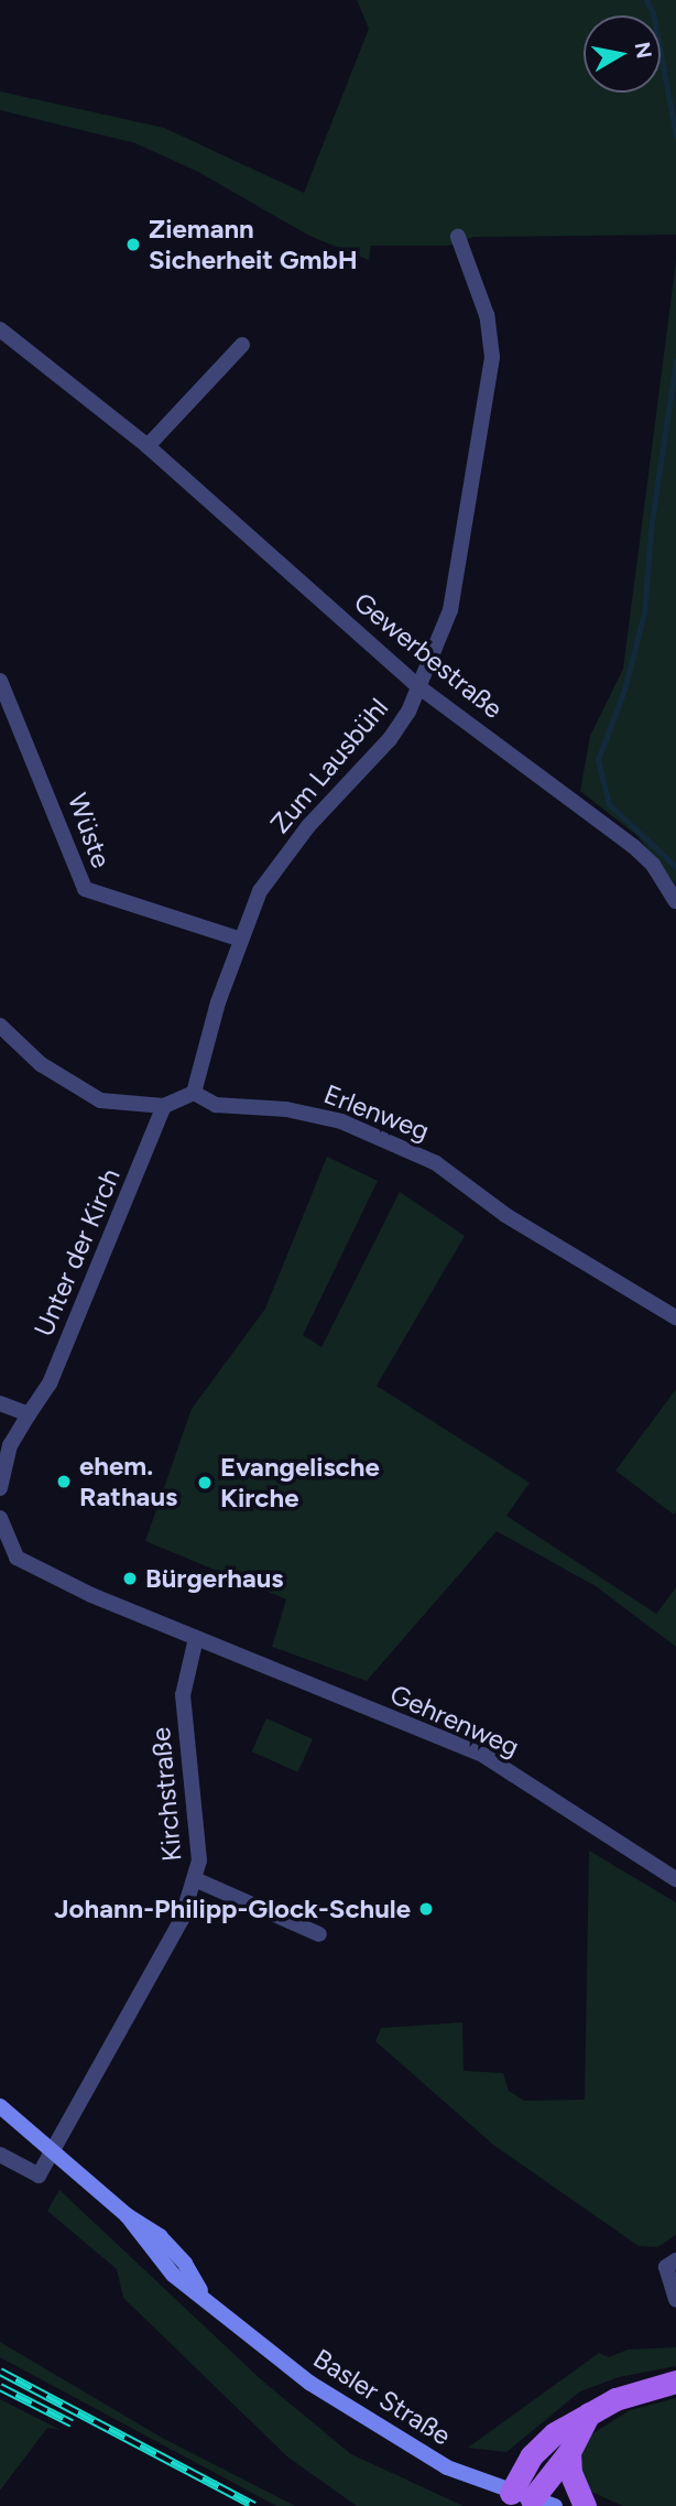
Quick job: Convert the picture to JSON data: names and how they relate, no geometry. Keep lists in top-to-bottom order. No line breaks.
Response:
{"streets":{"main road":["Basler Straße"],"street":["Gewerbestraße","Zum Lausbühl","Wüste","Erlenweg","Unter der Kirch","Gehrenweg","Kirchstraße"]},"crossings":[["Gewerbestraße","Zum Lausbühl"],["Zum Lausbühl","Wüste"],["Zum Lausbühl","Erlenweg"],["Gehrenweg","Kirchstraße"],["Kirchstraße","Basler Straße"]],"places":["Ziemann Sicherheit GmbH","ehem. Rathaus","Evangelische Kirche","Bürgerhaus","Johann-Philipp-Glock-Schule"],"north":"right"}
